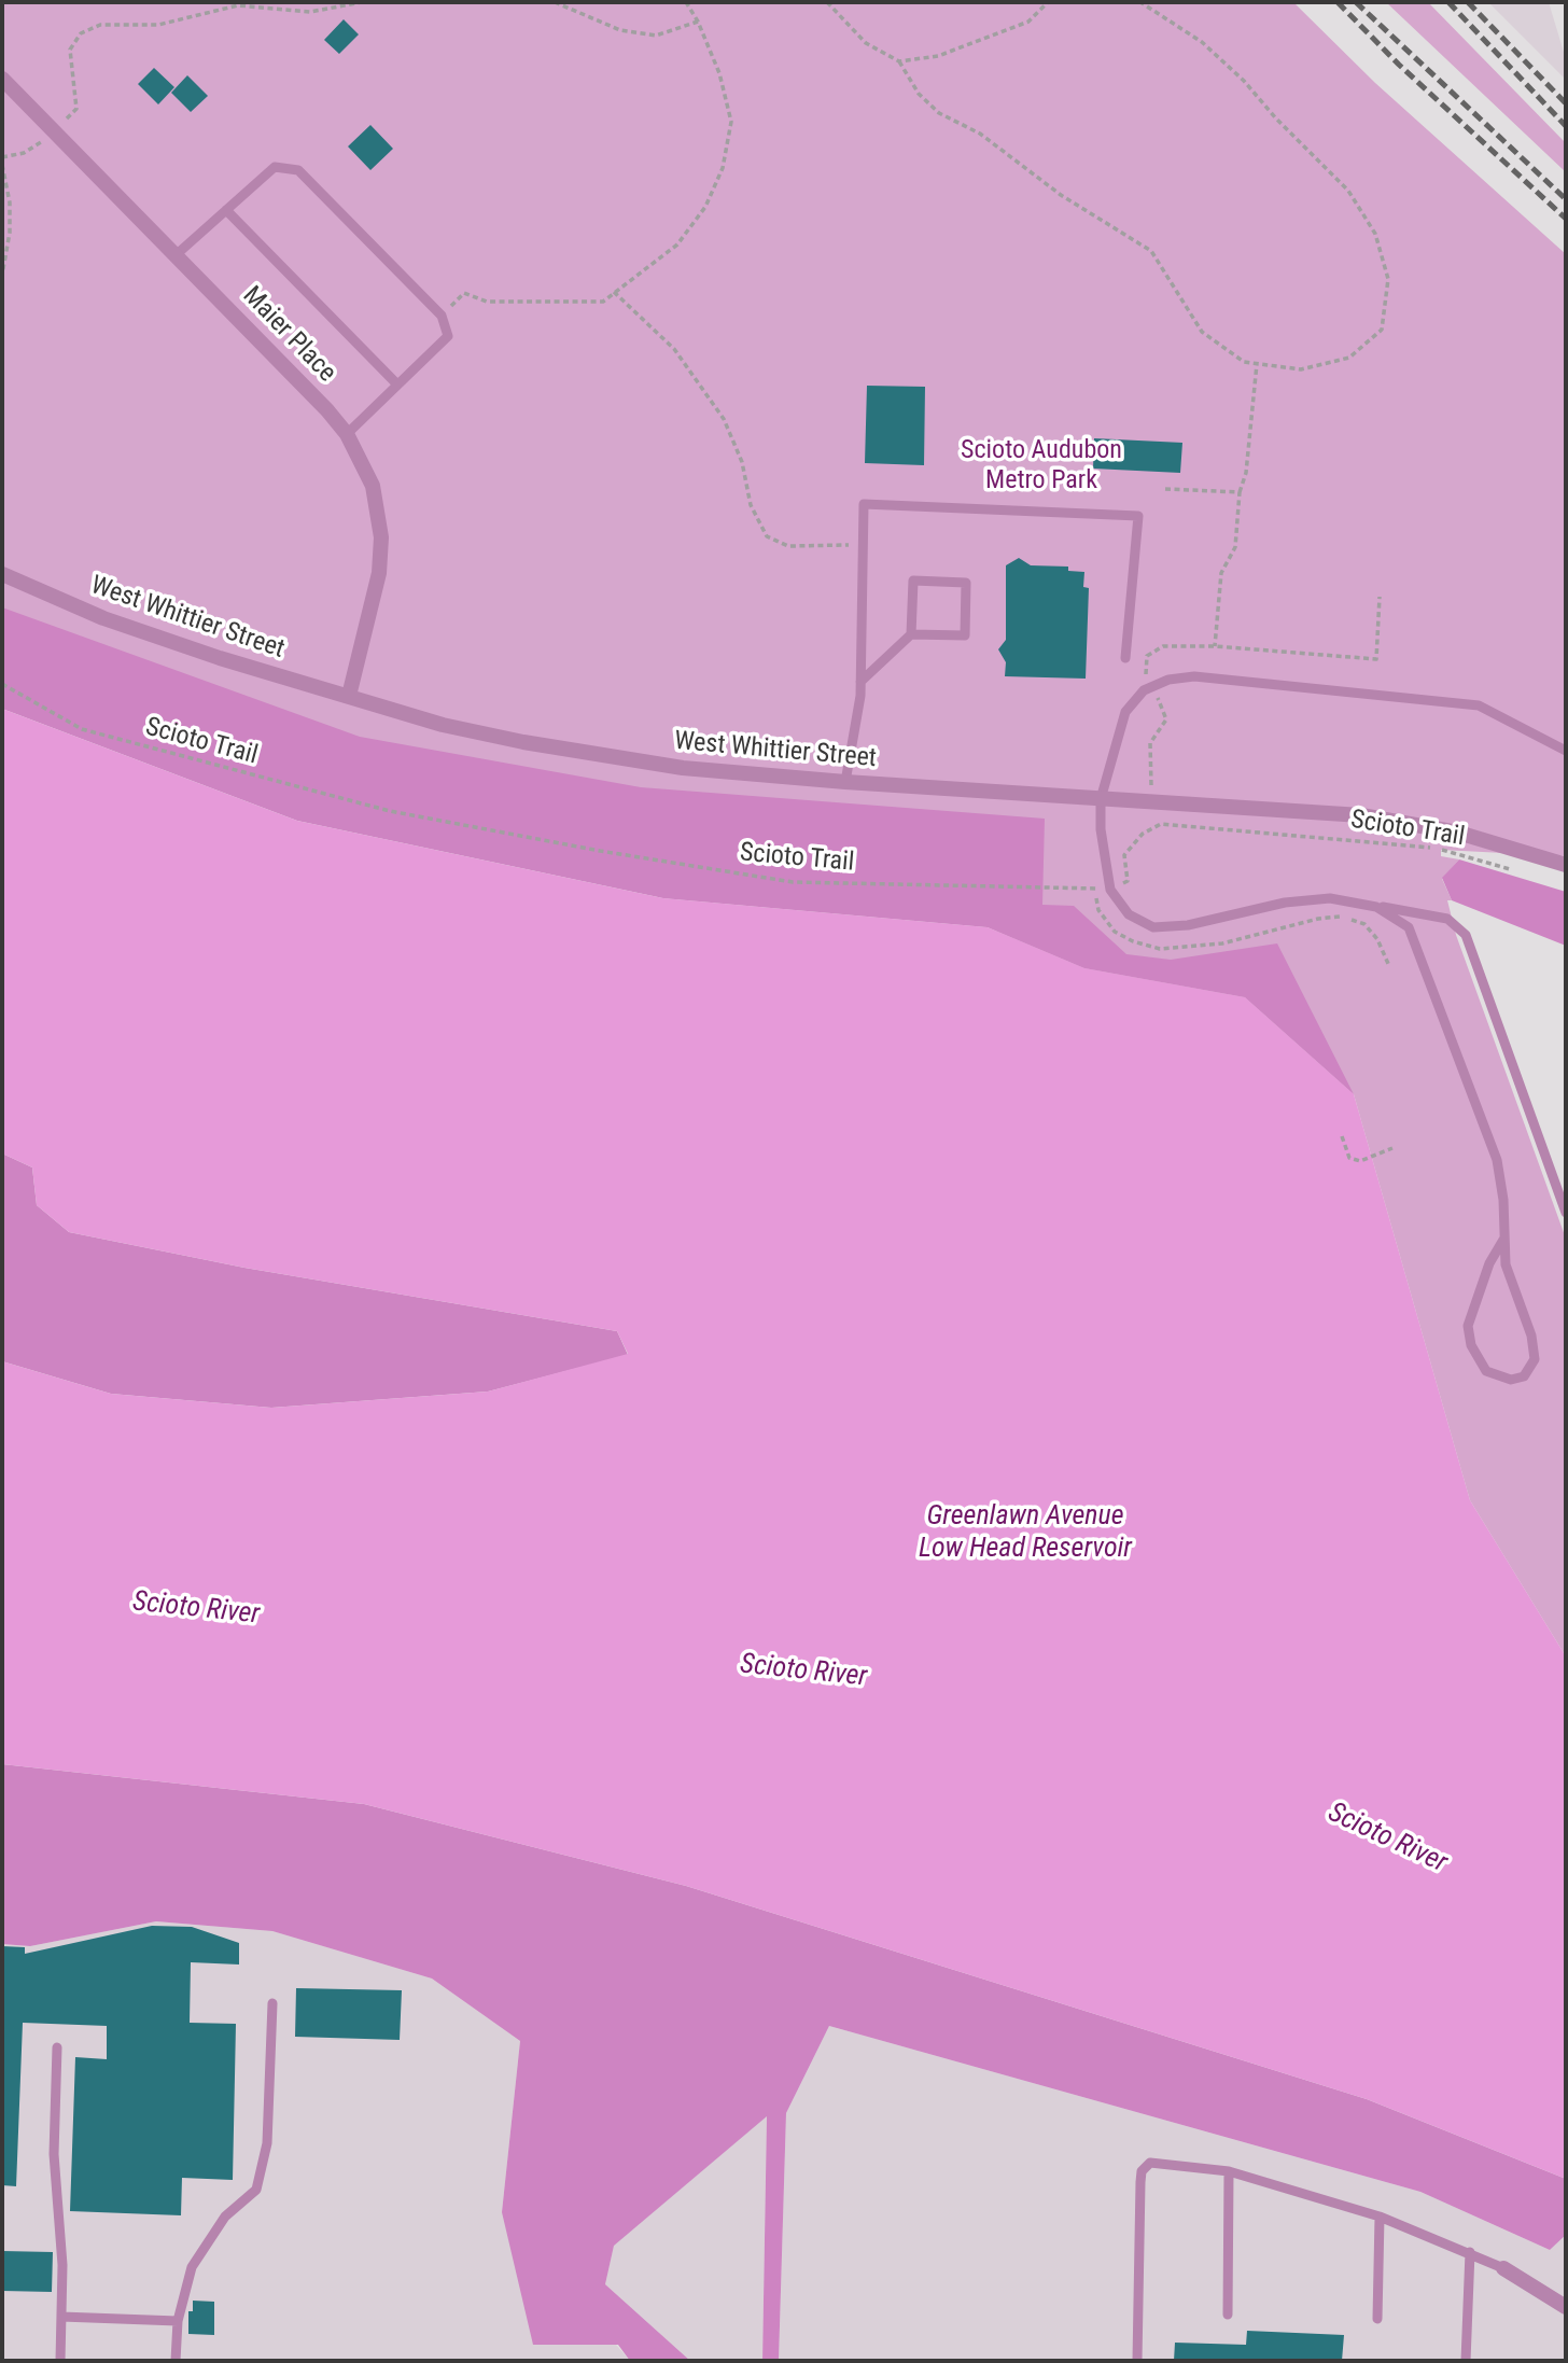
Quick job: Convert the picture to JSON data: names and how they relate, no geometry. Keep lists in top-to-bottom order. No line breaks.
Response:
{"streets":{"street":["Maier Place","West Whittier Street"],"path":["Scioto Trail"]},"crossings":[["Maier Place","West Whittier Street"]],"water":["Greenlawn Avenue Low Head Reservoir","Scioto River"],"parks":["Scioto Audubon Metro Park"]}
